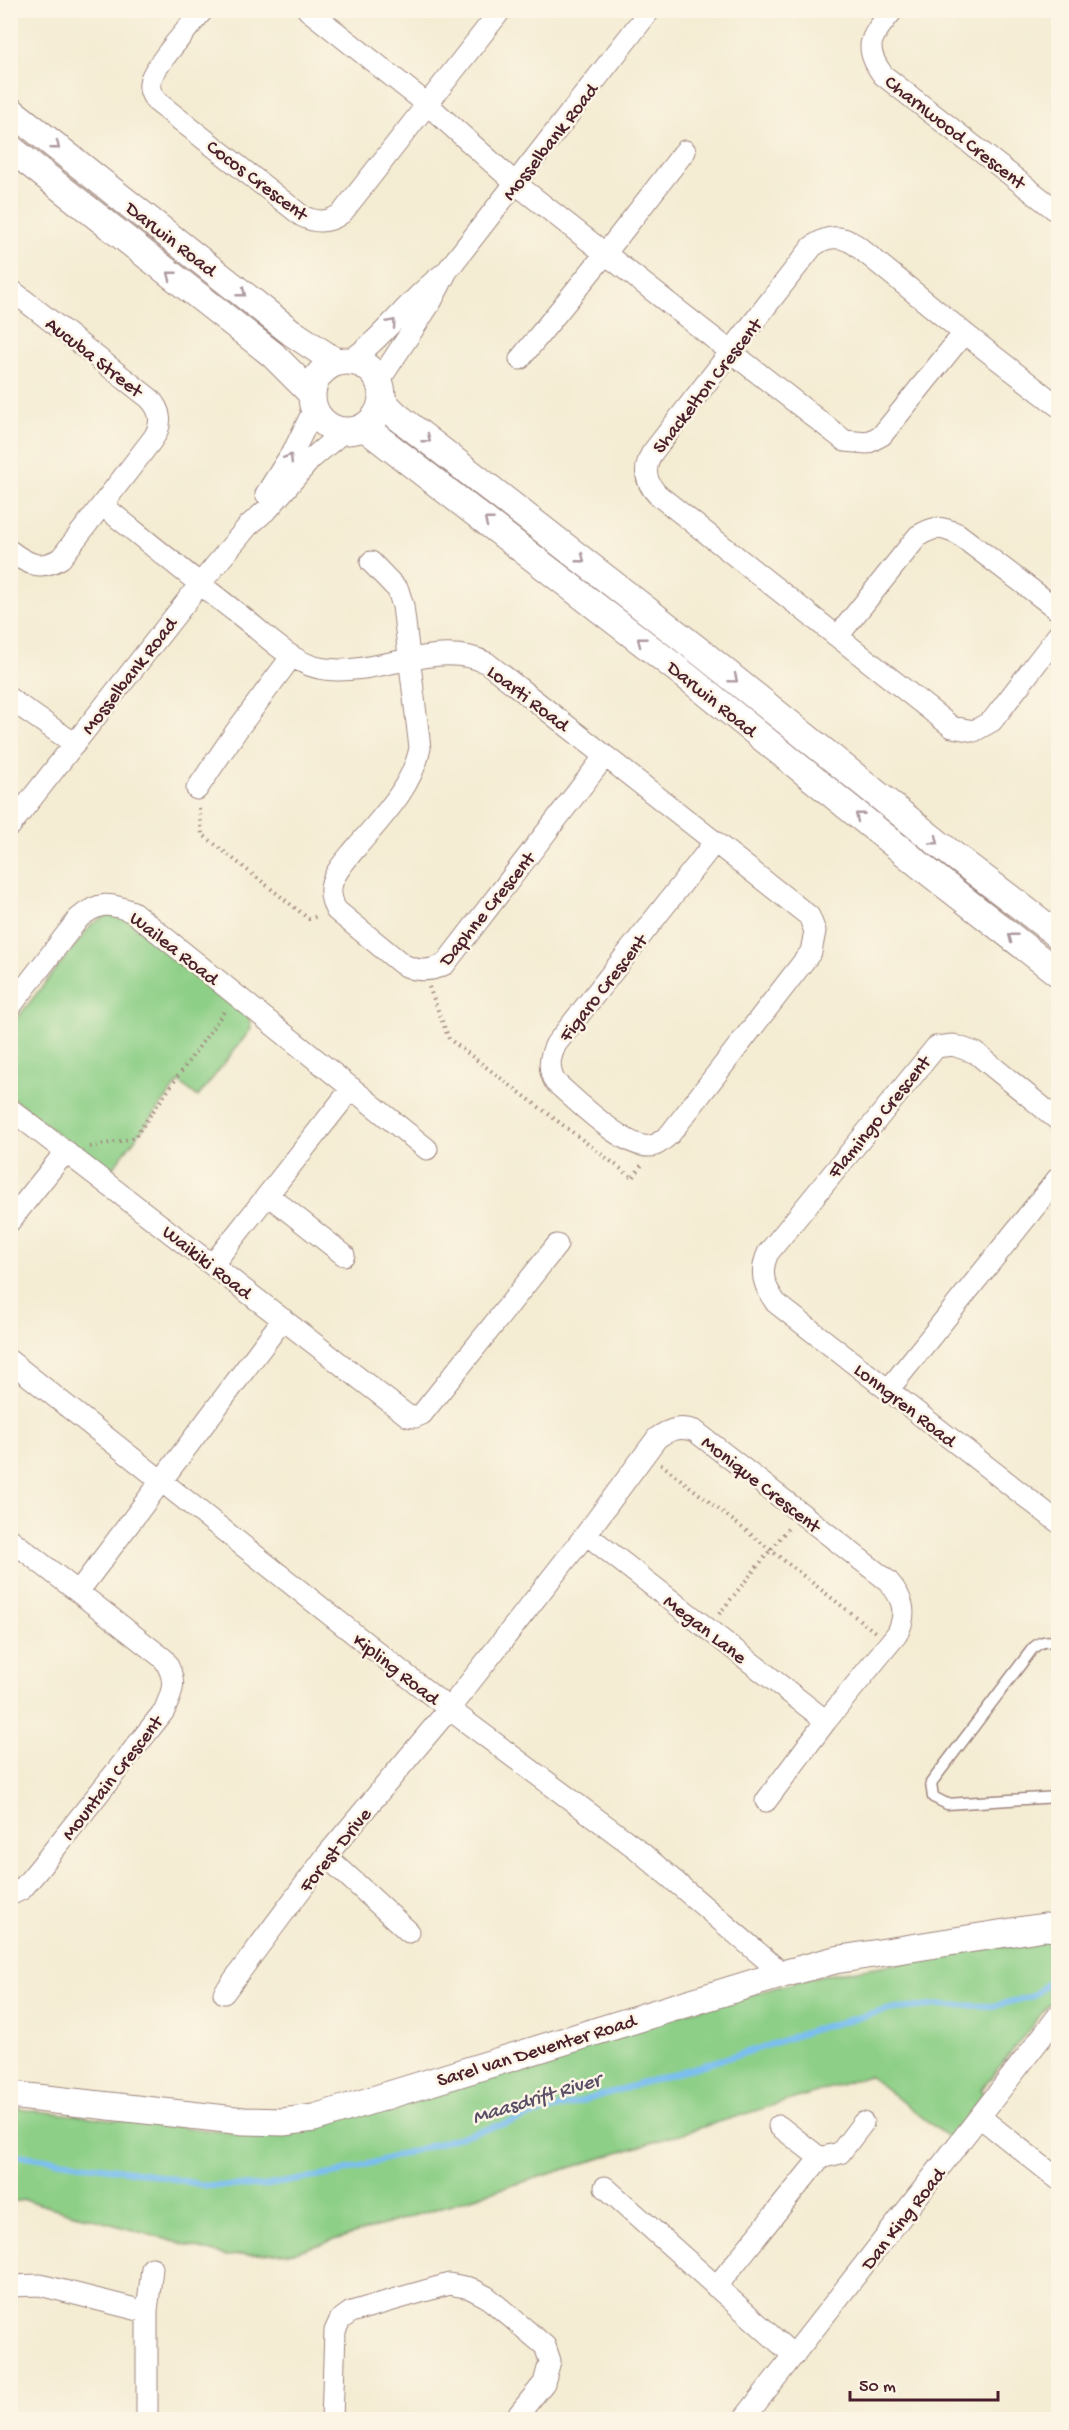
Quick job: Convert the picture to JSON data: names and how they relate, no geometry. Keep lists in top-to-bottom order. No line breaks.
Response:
{"streets":{"street":["Charnwood Crescent","Mosselbank Road","Cocos Crescent","Darwin Road","Aucuba Street","Shackelton Crescent","Loarti Road","Daphne Crescent","Wailea Road","Figaro Crescent","Flamingo Crescent","Waikiki Road","Lonngren Road","Monique Crescent","Megan Lane","Kipling Road","Mountain Crescent","Forest Drive","Sarel van Deventer Road","Dan King Road"]},"crossings":[["Mosselbank Road","Darwin Road"],["Mosselbank Road","Loarti Road"],["Loarti Road","Daphne Crescent"],["Loarti Road","Figaro Crescent"],["Flamingo Crescent","Lonngren Road"],["Monique Crescent","Megan Lane"],["Monique Crescent","Kipling Road"],["Monique Crescent","Forest Drive"],["Kipling Road","Forest Drive"],["Kipling Road","Sarel van Deventer Road"]],"water":["Maasdrift River"],"scale_bar":"50 m"}
